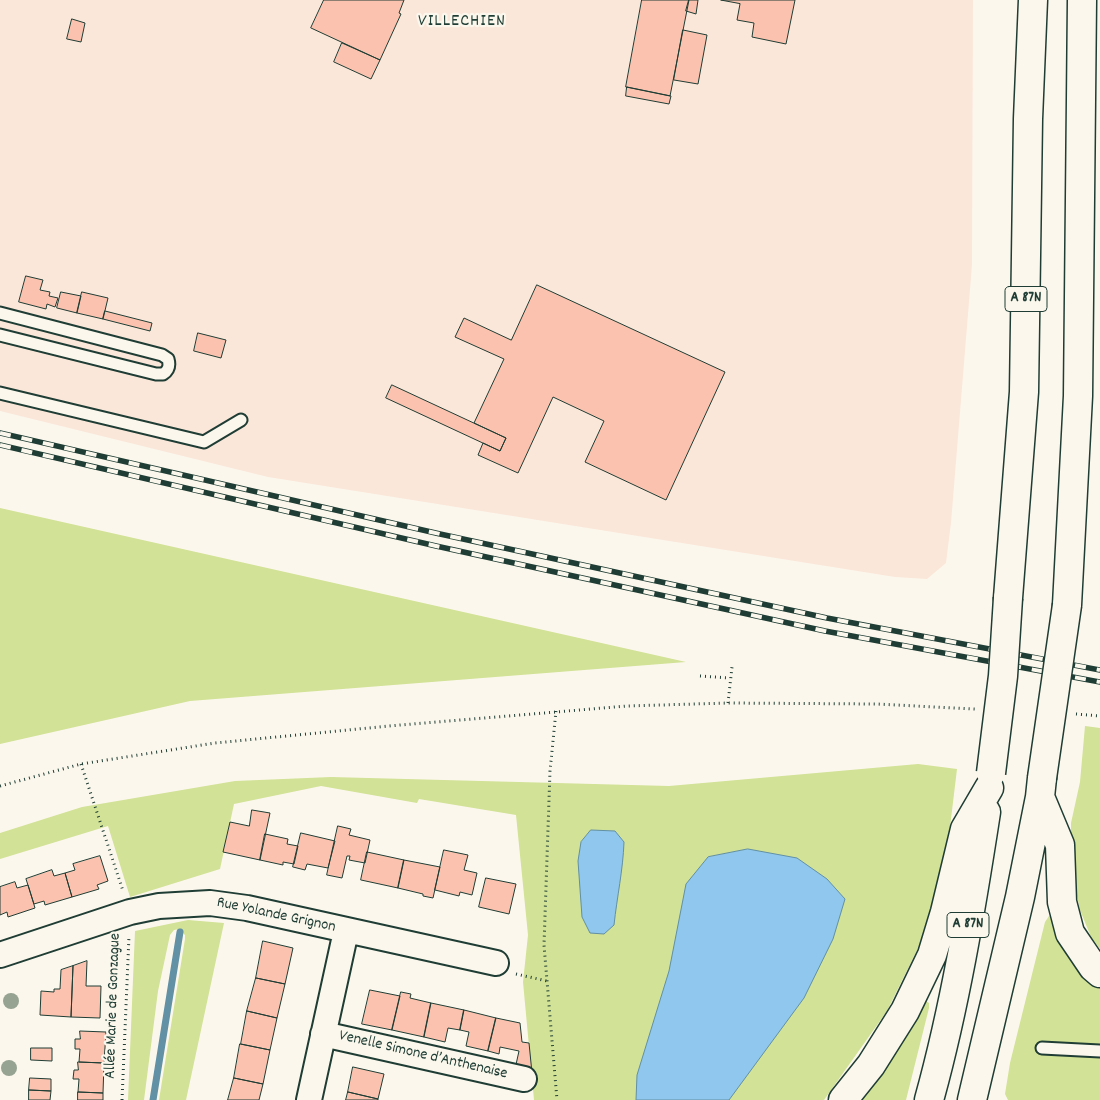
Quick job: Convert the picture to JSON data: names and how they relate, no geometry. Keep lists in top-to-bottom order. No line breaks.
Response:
{"streets":{"highway":["A 87N"],"street":["Rue Yolande Grignon","Venelle Simone d’Anthenaise"],"path":["Allée Marie de Gonzague"]},"crossings":[["Rue Yolande Grignon","Allée Marie de Gonzague"]],"districts":["VILLECHIEN"]}
